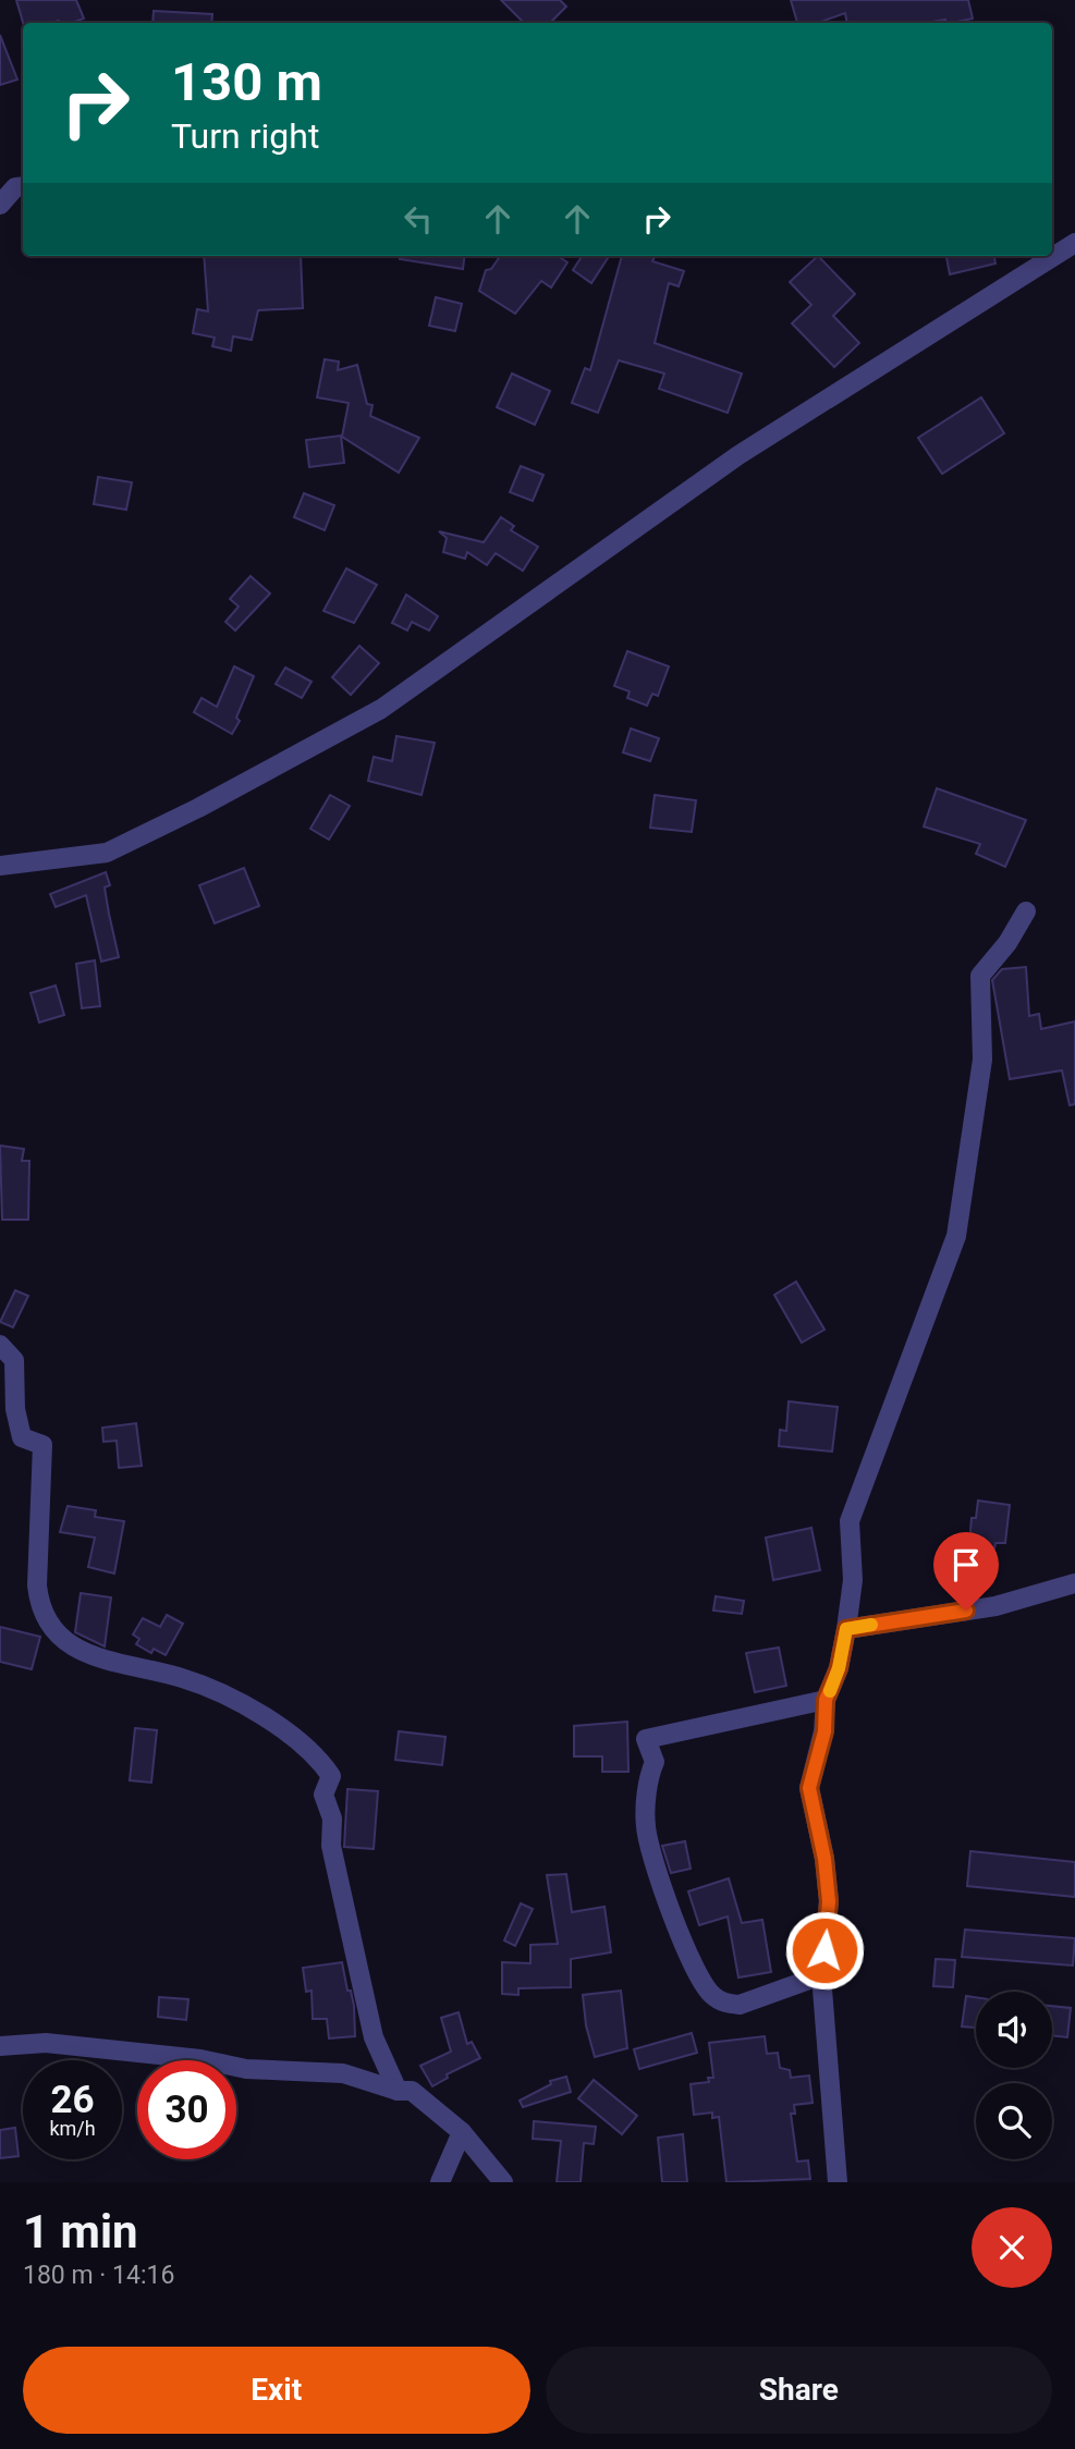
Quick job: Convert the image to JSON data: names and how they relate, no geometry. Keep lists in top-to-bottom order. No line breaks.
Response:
{"page":{"turn":["130 m","Turn right"],"speed":"26 km/h","limit":"30","heading":["1 min","180 m · 14:16"],"buttons":["Exit","Share"]}}
